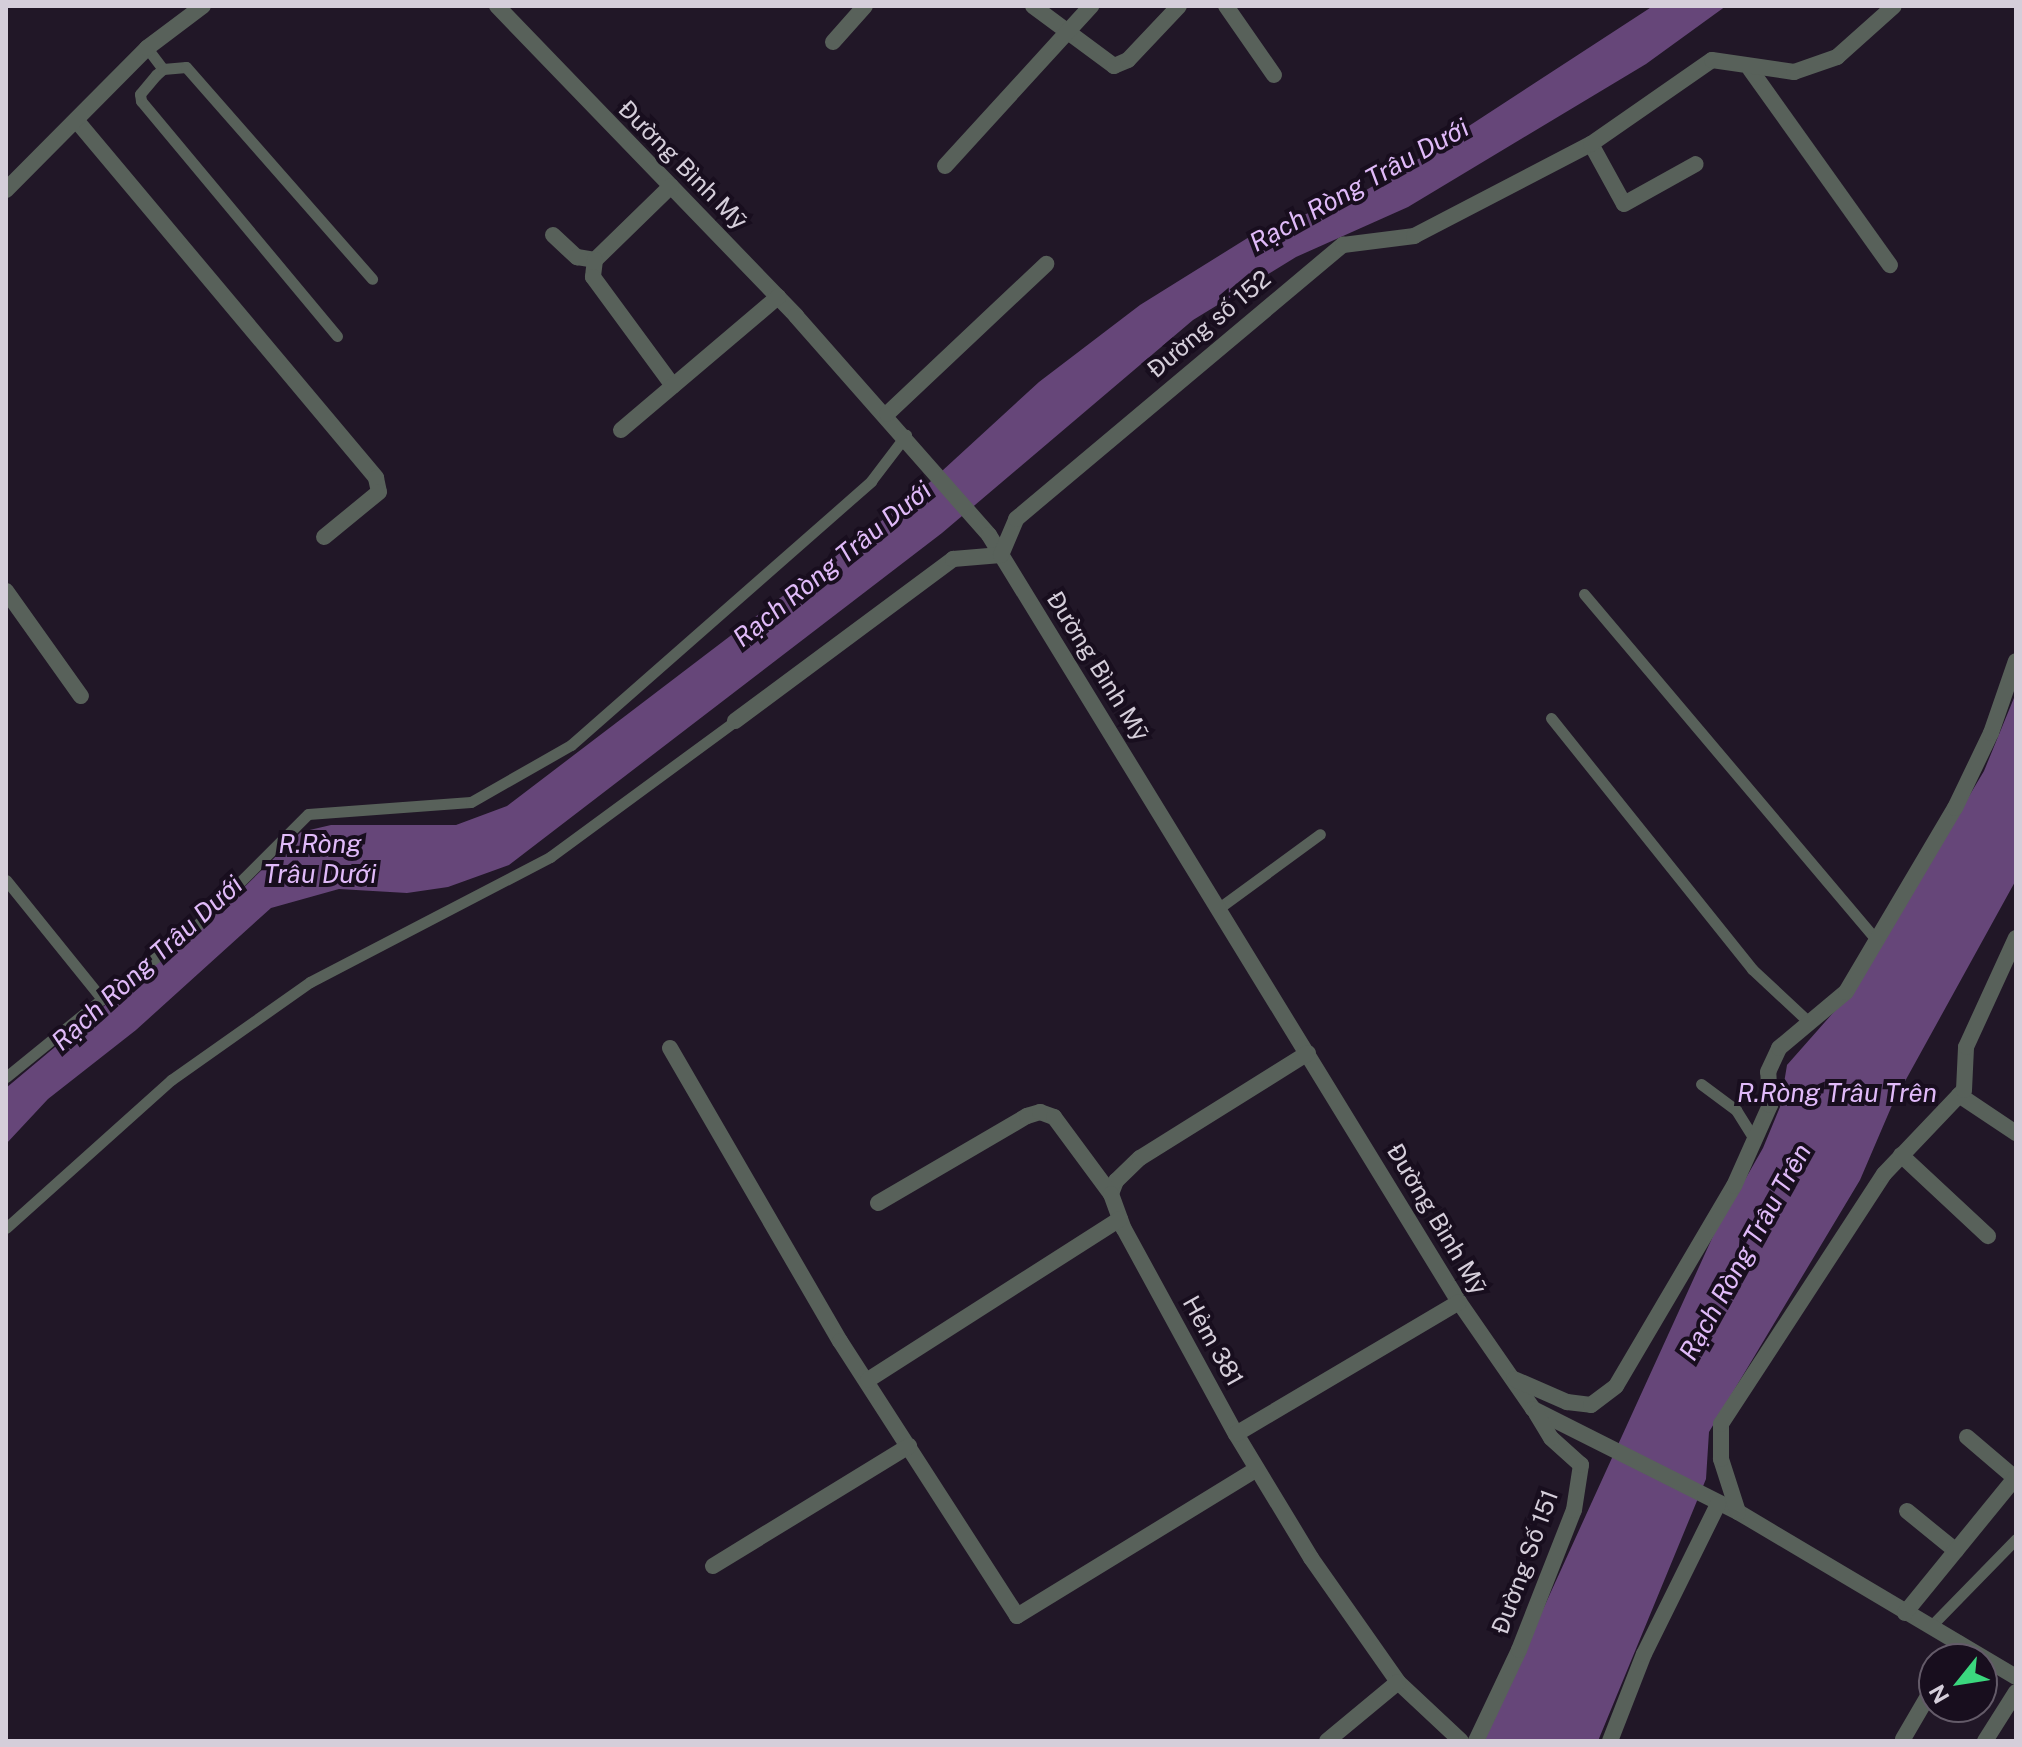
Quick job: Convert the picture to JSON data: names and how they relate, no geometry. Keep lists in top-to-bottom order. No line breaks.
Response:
{"streets":{"street":["Đường Bình Mỹ","Đường số 152","Hẻm 381","Đường Số 151"]},"crossings":[["Đường Bình Mỹ","Đường số 152"],["Đường Bình Mỹ","Đường Số 151"]],"water":["Rạch Ròng Trâu Dưới","R.Ròng Trâu Dưới","R.Ròng Trâu Trên","Rạch Ròng Trâu Trên"],"north":"bottom left"}
